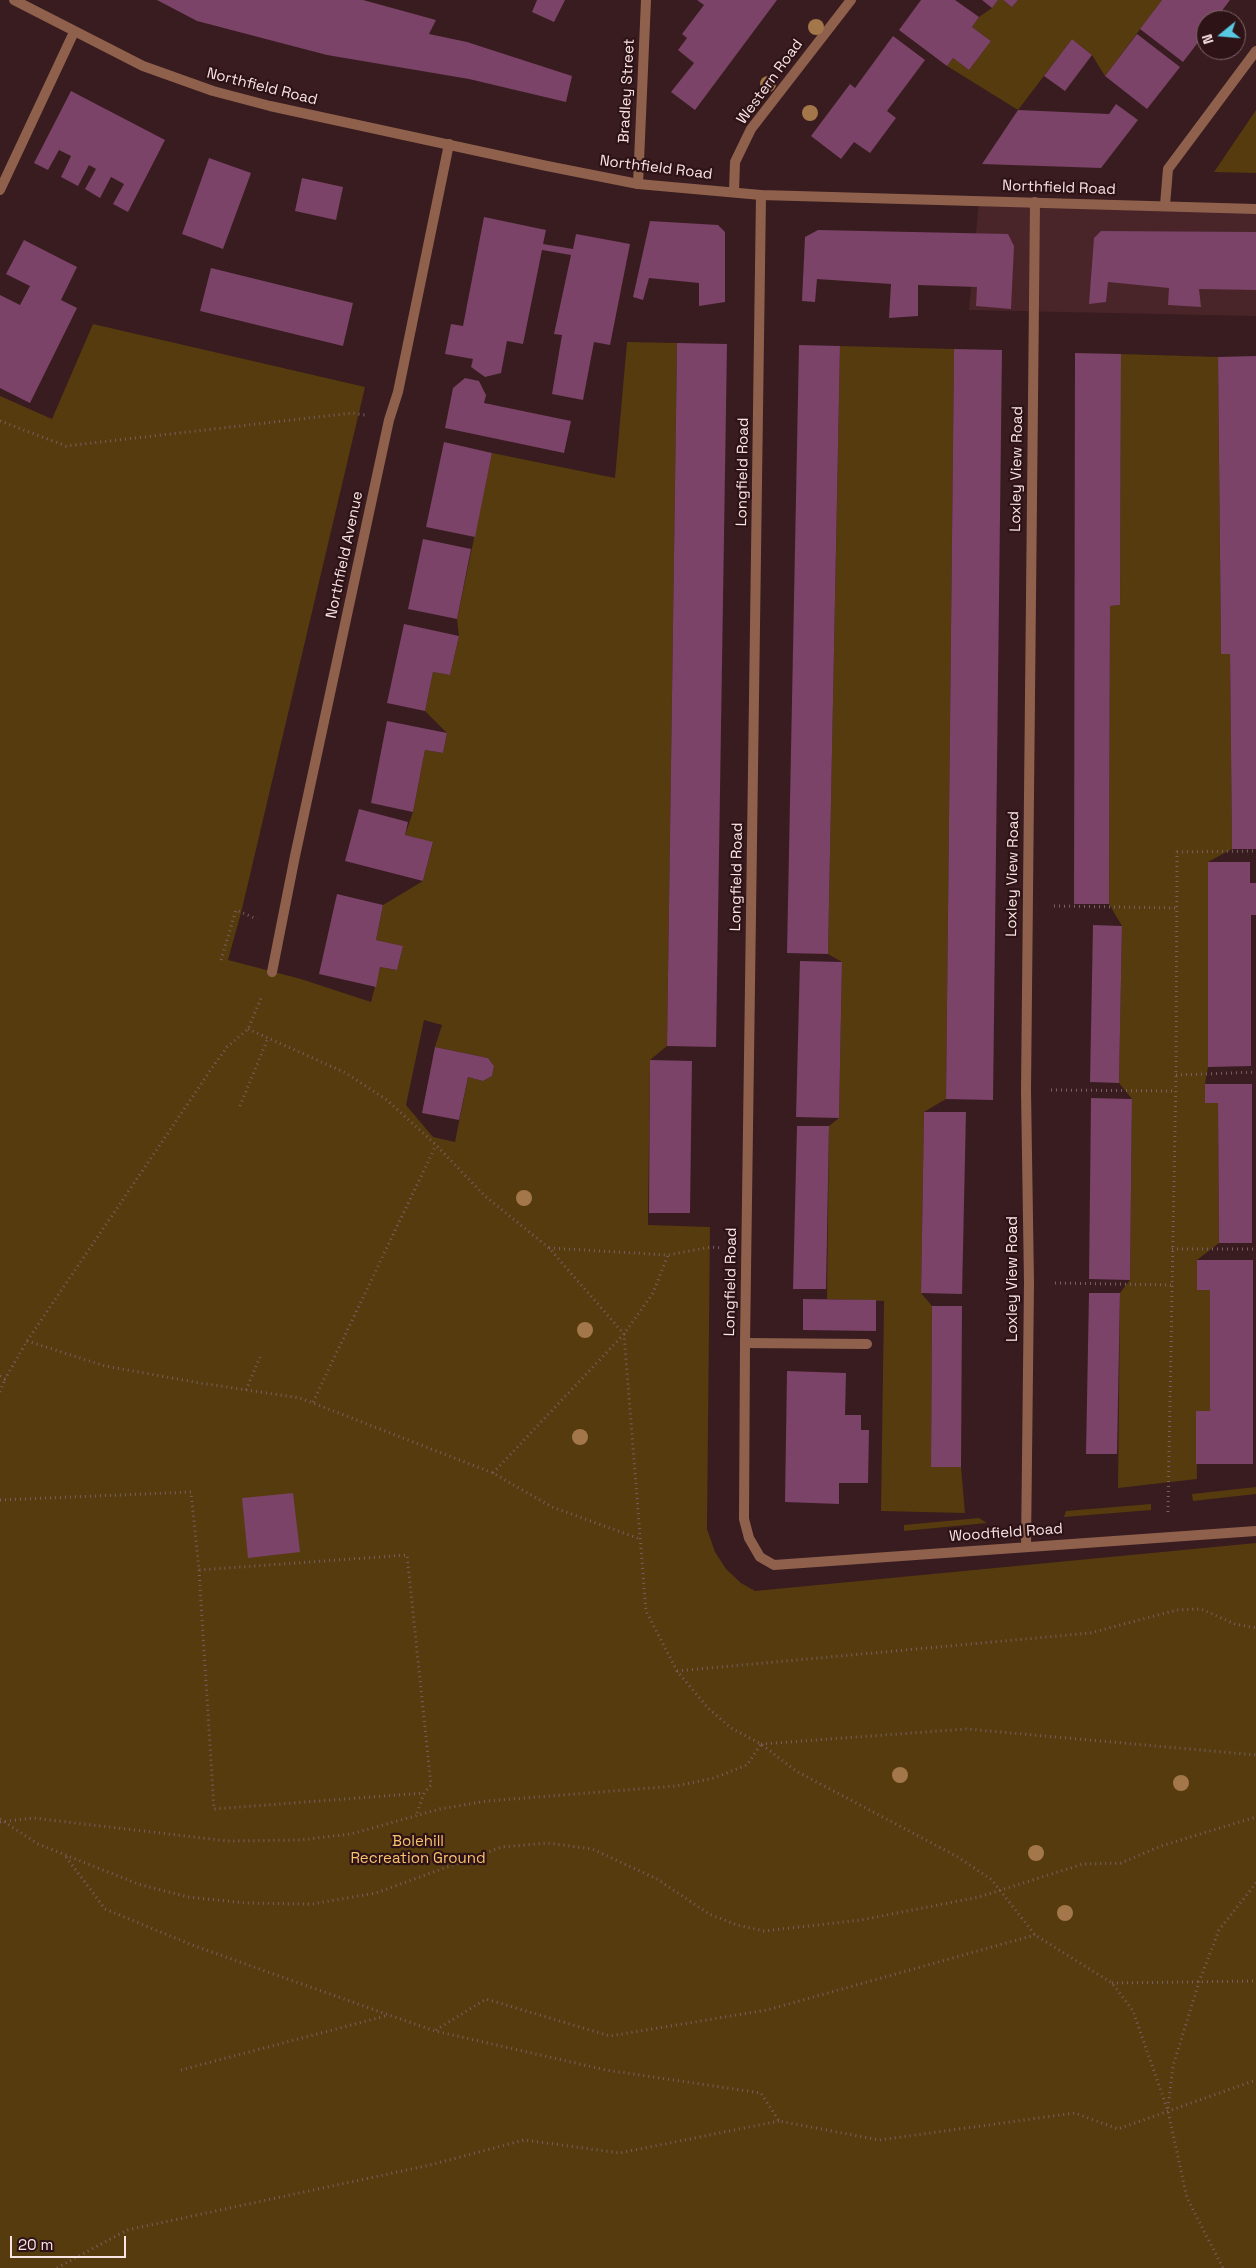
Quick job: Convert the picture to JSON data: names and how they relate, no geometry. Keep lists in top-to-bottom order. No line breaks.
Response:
{"streets":{"street":["Western Road","Northfield Road","Bradley Street","Loxley View Road","Longfield Road","Northfield Avenue","Woodfield Road"]},"crossings":[["Western Road","Northfield Road"],["Northfield Road","Bradley Street"],["Northfield Road","Loxley View Road"],["Northfield Road","Longfield Road"],["Northfield Road","Northfield Avenue"],["Loxley View Road","Woodfield Road"],["Longfield Road","Woodfield Road"]],"parks":["Bolehill Recreation Ground"],"scale_bar":"20 m","north":"left"}
